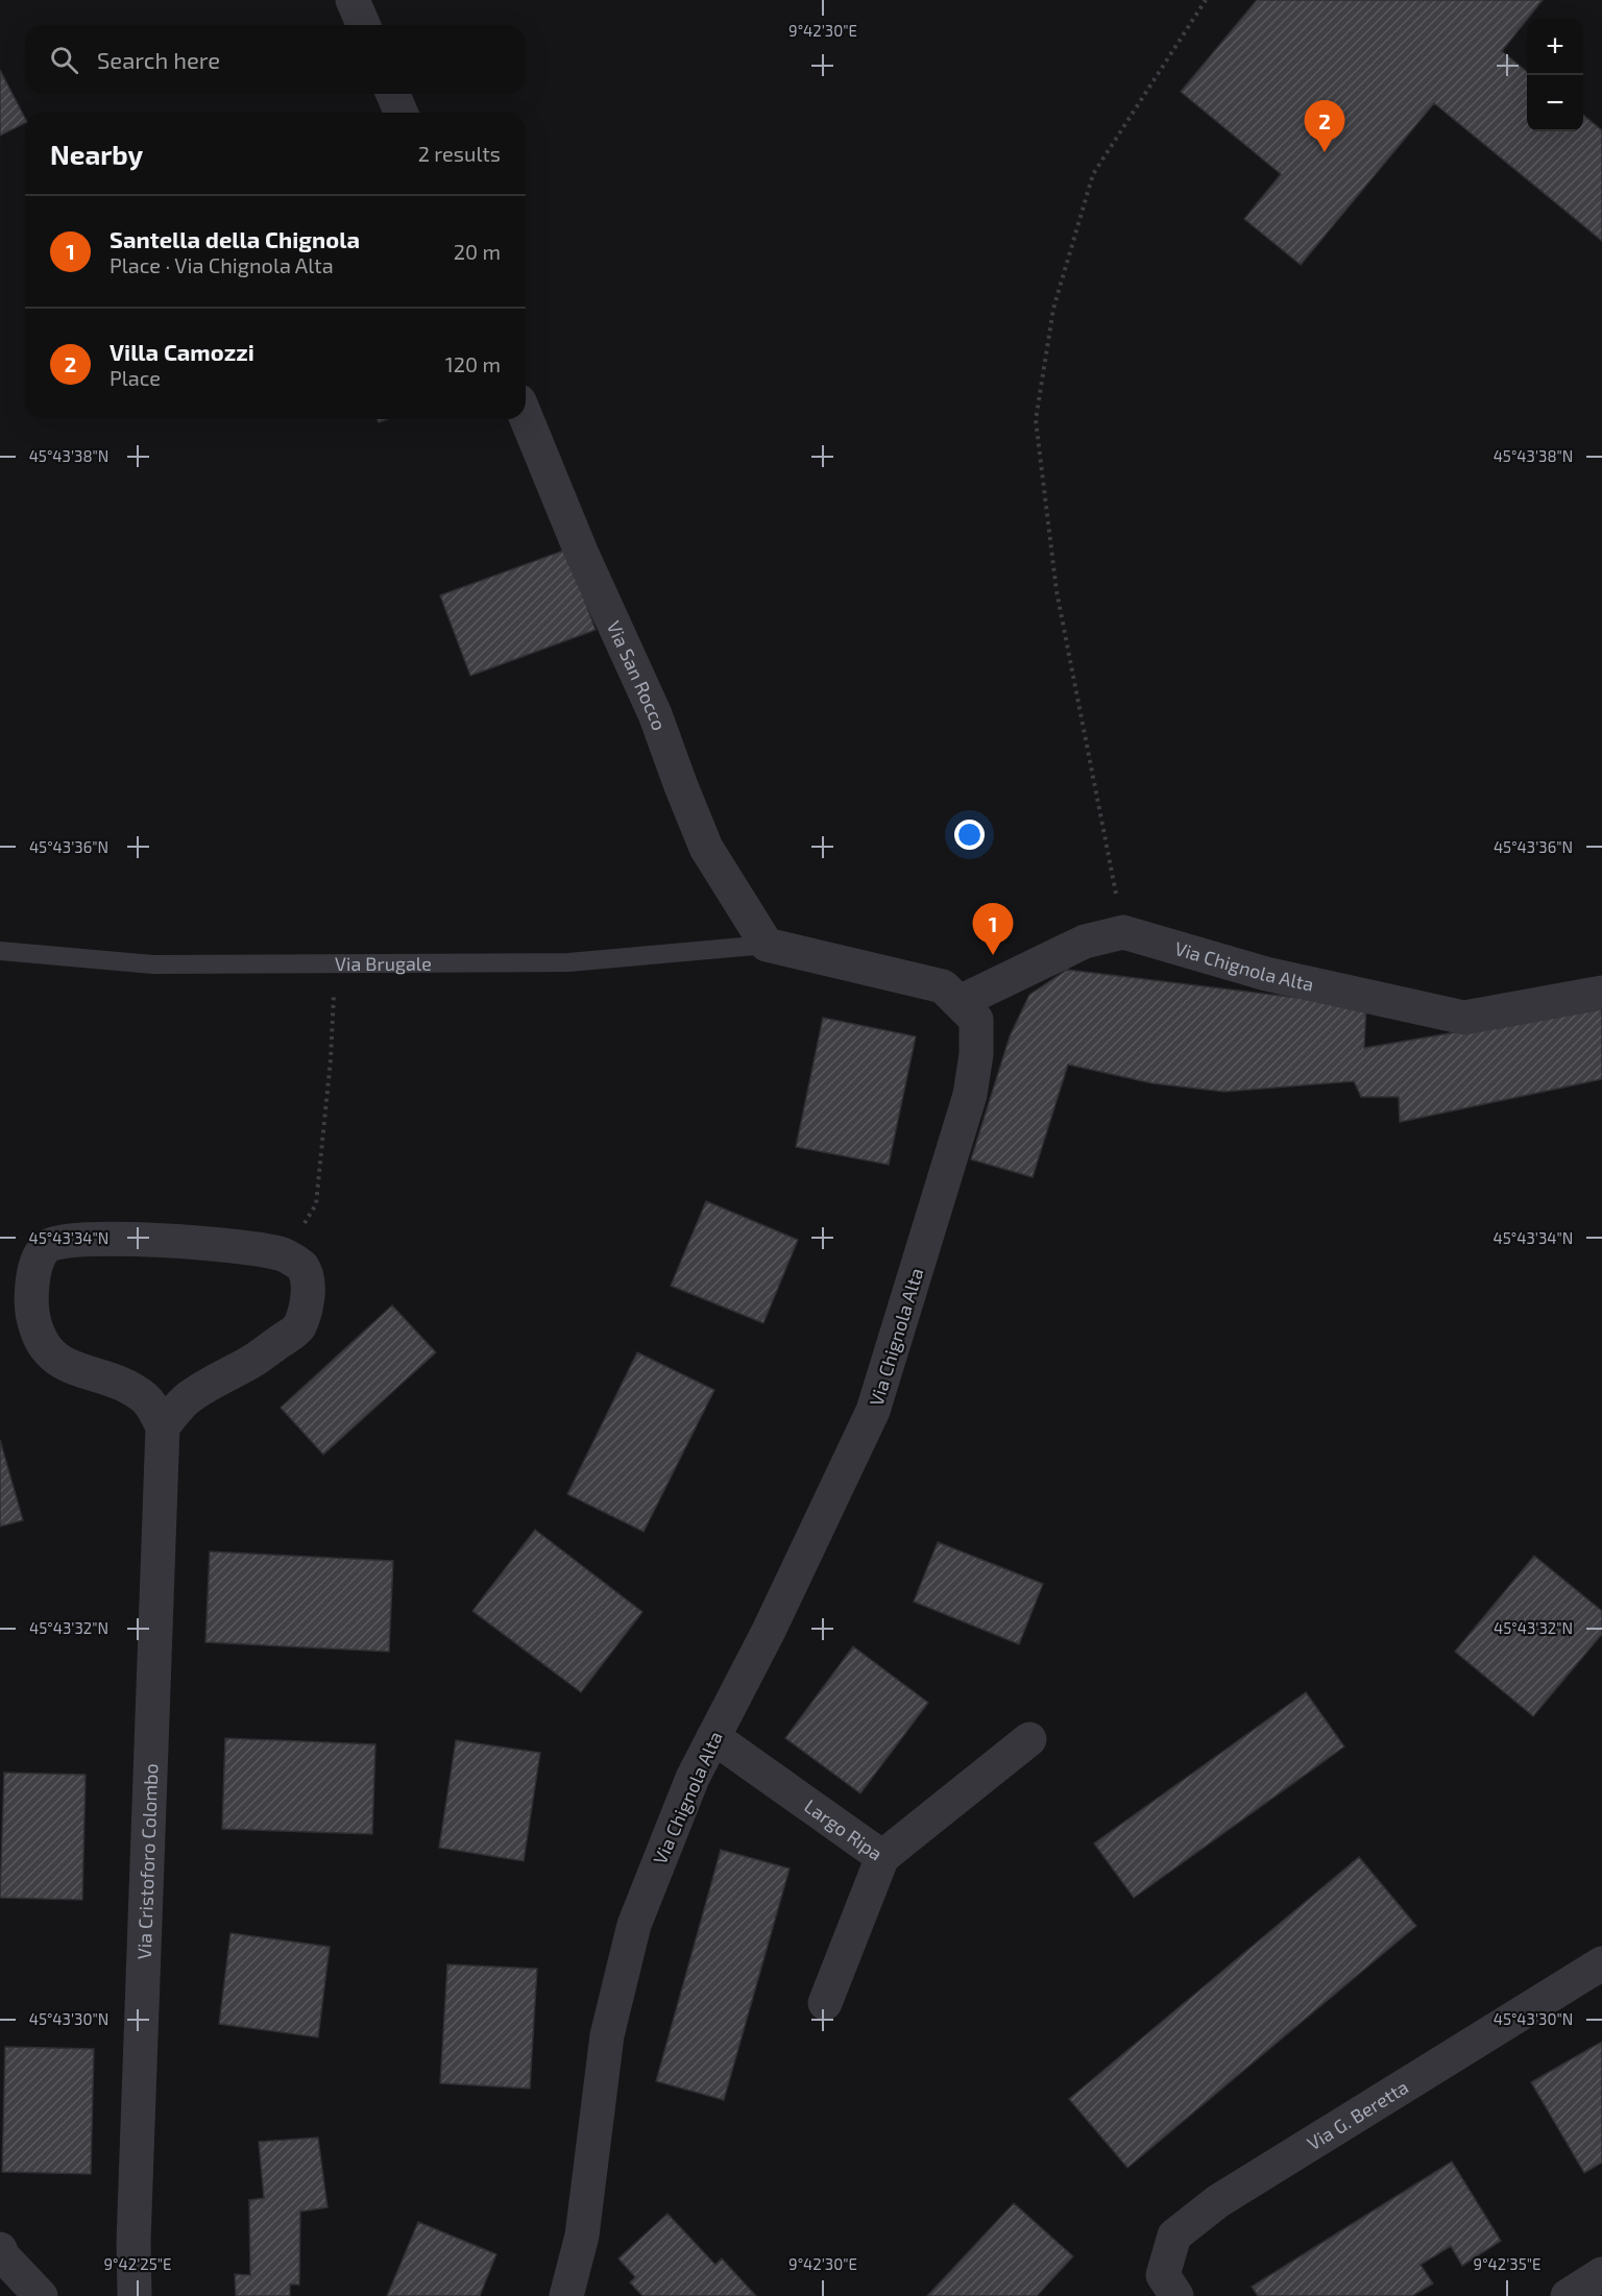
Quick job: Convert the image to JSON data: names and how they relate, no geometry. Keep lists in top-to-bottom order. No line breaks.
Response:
{"streets":{"street":["Via San Rocco","Via Chignola Alta","Largo Ripa","Via Cristoforo Colombo","Via G. Beretta"],"lane":["Via Brugale"]},"crossings":[["Via San Rocco","Via Brugale"],["Via Chignola Alta","Largo Ripa"]],"page":{"map_buttons":["+","−"],"search":"Search here","pins":["2","1"],"heading":["Nearby","2 results"],"list":[{"mark":"1","name":"Santella della Chignola","note":"Place · Via Chignola Alta","value":"20 m"},{"mark":"2","name":"Villa Camozzi","note":"Place","value":"120 m"}]},"coordinates":["9°42'30\"E","45°43'38\"N","45°43'36\"N","45°43'34\"N","45°43'32\"N","45°43'30\"N","9°42'25\"E","9°42'35\"E"]}
